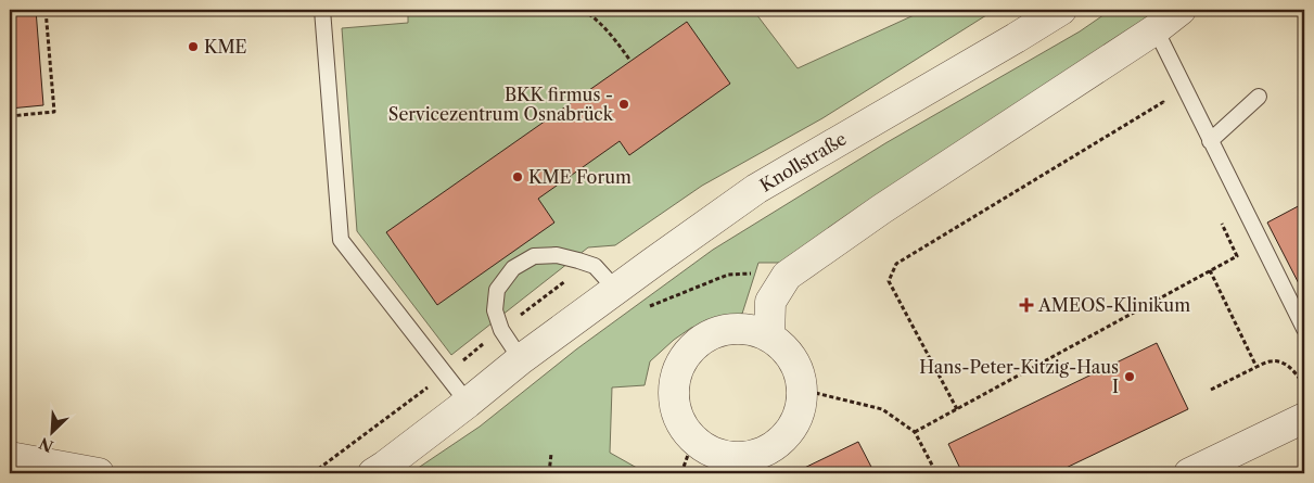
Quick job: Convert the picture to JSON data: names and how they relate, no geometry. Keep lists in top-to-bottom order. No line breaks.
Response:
{"streets":{"street":["Knollstraße"]},"places":{"other":["KME","BKK firmus - Servicezentrum Osnabrück","KME Forum","Hans-Peter-Kitzig-Haus I"],"health":["AMEOS-Klinikum"]},"north":"bottom left"}
